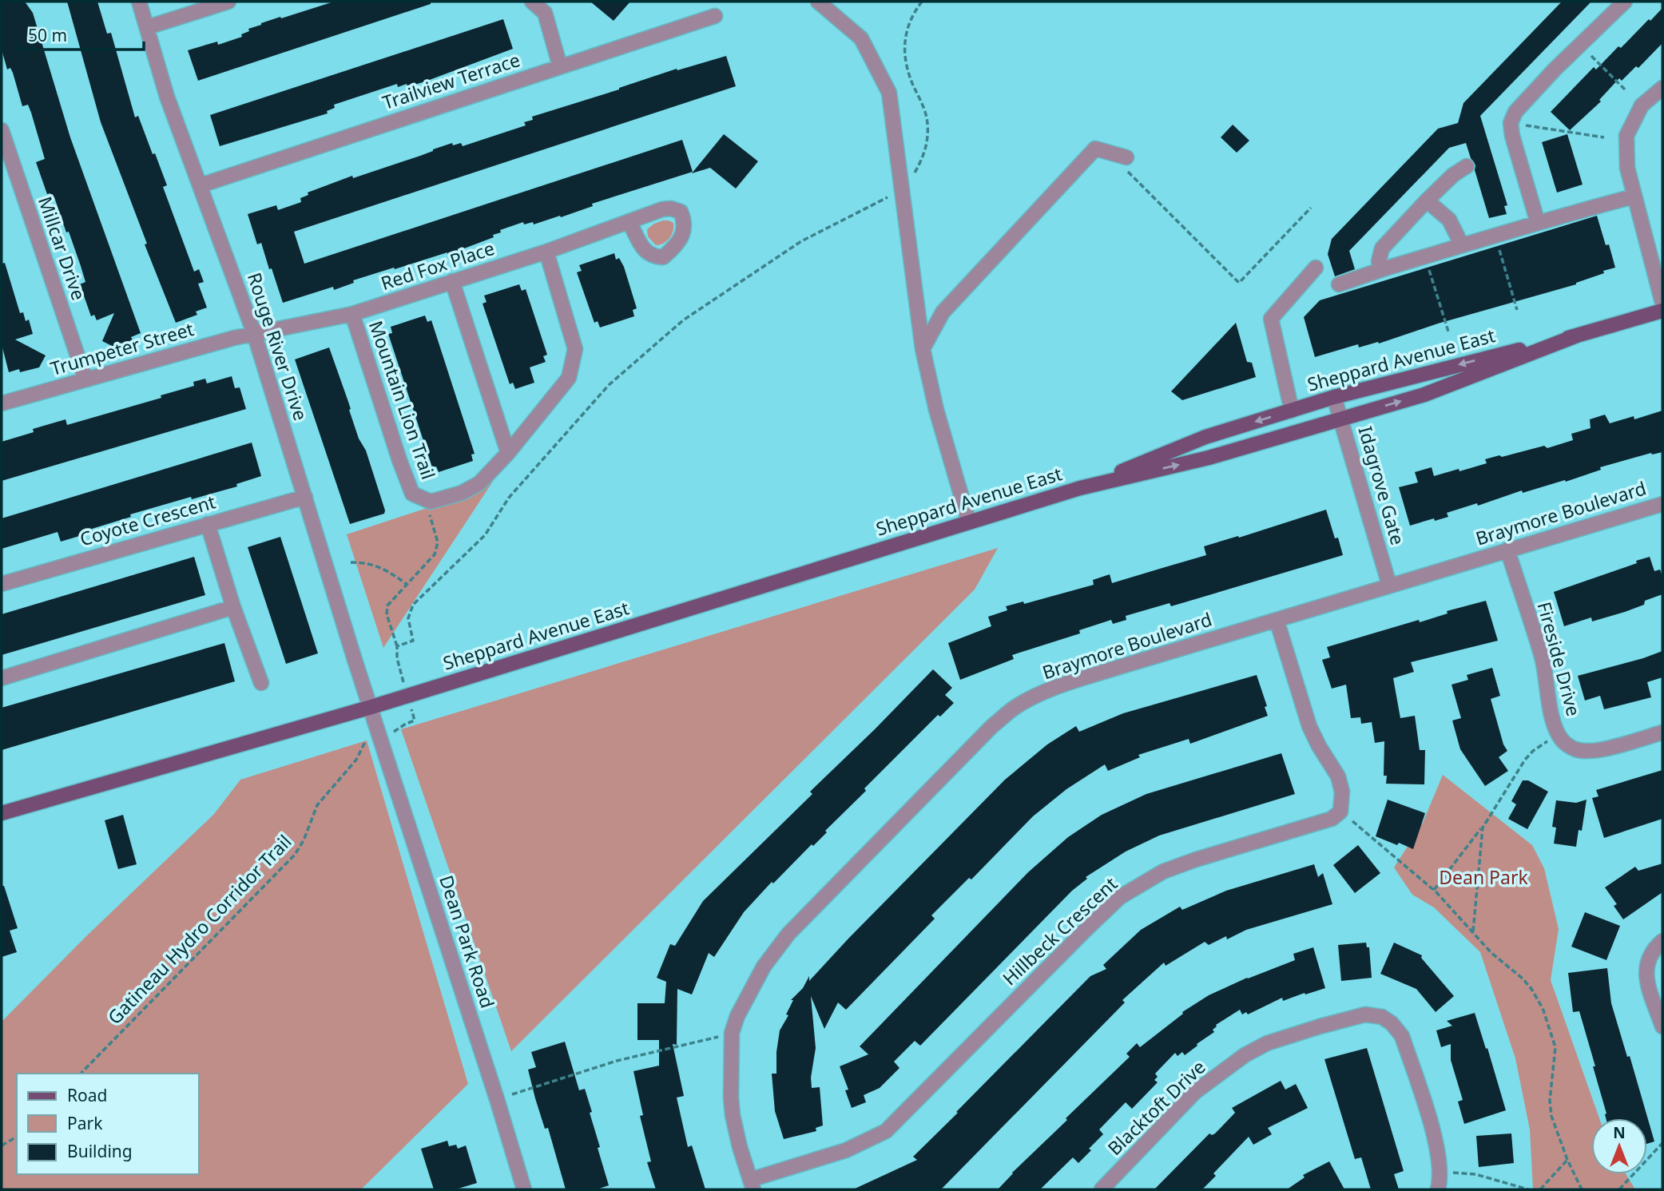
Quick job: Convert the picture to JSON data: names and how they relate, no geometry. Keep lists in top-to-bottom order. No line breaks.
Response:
{"streets":{"main road":["Sheppard Avenue East"],"street":["Trailview Terrace","Millcar Drive","Red Fox Place","Rouge River Drive","Trumpeter Street","Mountain Lion Trail","Idagrove Gate","Braymore Boulevard","Coyote Crescent","Fireside Drive","Hillbeck Crescent","Dean Park Road","Blacktoft Drive"],"path":["Gatineau Hydro Corridor Trail"]},"crossings":[["Trailview Terrace","Rouge River Drive"],["Millcar Drive","Trumpeter Street"],["Red Fox Place","Rouge River Drive"],["Red Fox Place","Trumpeter Street"],["Red Fox Place","Mountain Lion Trail"],["Rouge River Drive","Trumpeter Street"],["Rouge River Drive","Sheppard Avenue East"],["Rouge River Drive","Coyote Crescent"],["Rouge River Drive","Dean Park Road"],["Sheppard Avenue East","Idagrove Gate"],["Sheppard Avenue East","Dean Park Road"],["Idagrove Gate","Braymore Boulevard"],["Braymore Boulevard","Fireside Drive"],["Braymore Boulevard","Hillbeck Crescent"]],"parks":["Dean Park"],"legend":["Road","Park","Building"],"scale_bar":"50 m","north":"top"}
